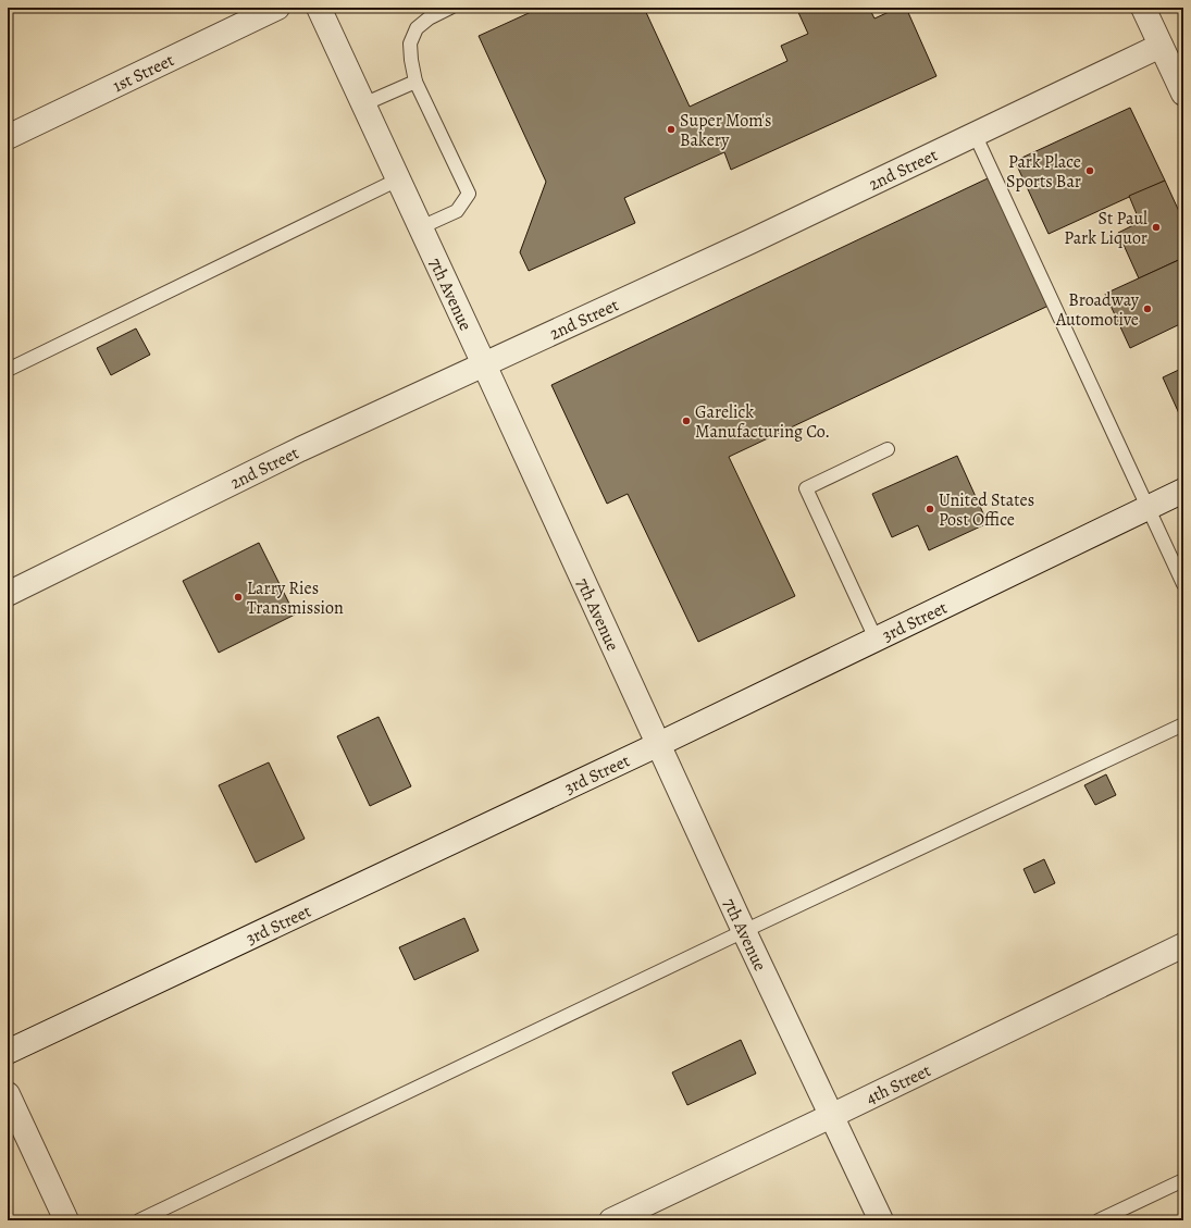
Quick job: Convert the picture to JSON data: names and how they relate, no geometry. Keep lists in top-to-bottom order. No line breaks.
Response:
{"streets":{"street":["1st Street","2nd Street","7th Avenue","3rd Street","4th Street"]},"crossings":[["2nd Street","7th Avenue"],["7th Avenue","3rd Street"],["7th Avenue","4th Street"]],"places":["Super Mom's Bakery","Park Place Sports Bar","St Paul Park Liquor","Broadway Automotive","Garelick Manufacturing Co.","United States Post Office","Larry Ries Transmission"]}
